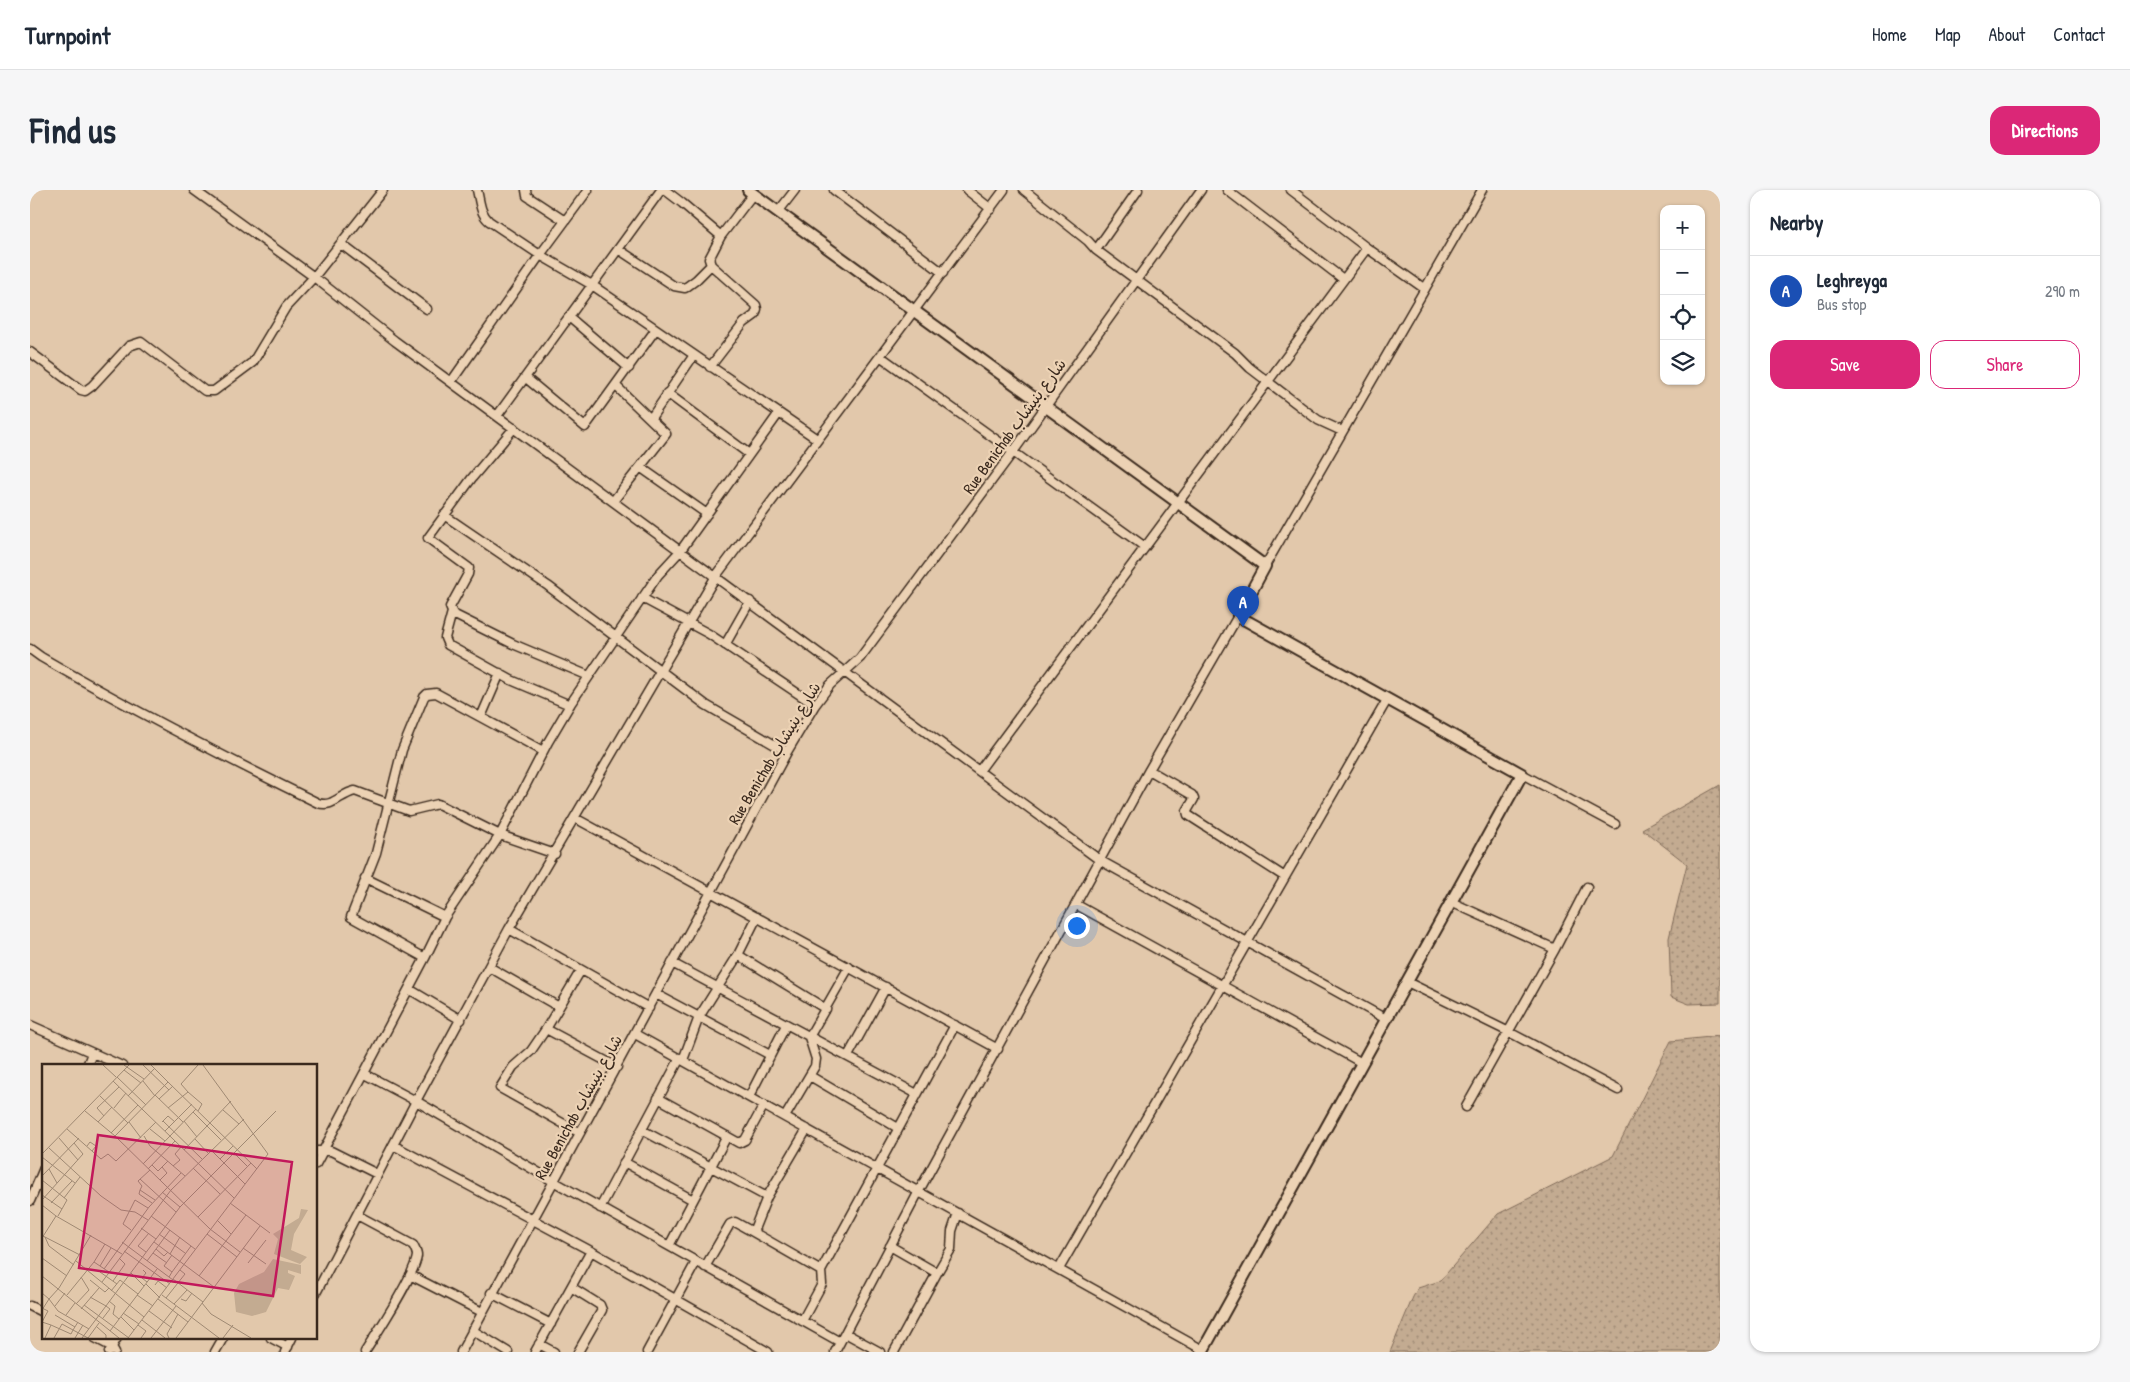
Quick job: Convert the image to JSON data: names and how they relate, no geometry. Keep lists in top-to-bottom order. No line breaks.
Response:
{"streets":{"street":["Rue Benichab شارع بنيشاب"]},"page":{"header":"Turnpoint","nav":["Home","Map","About","Contact"],"buttons":["Directions",["Save","Share"]],"title":"Find us","heading":"Nearby","map_buttons":["+","−"],"list":[{"mark":"A","name":"Leghreyga","note":"Bus stop","value":"290 m"}],"pins":"A"}}
